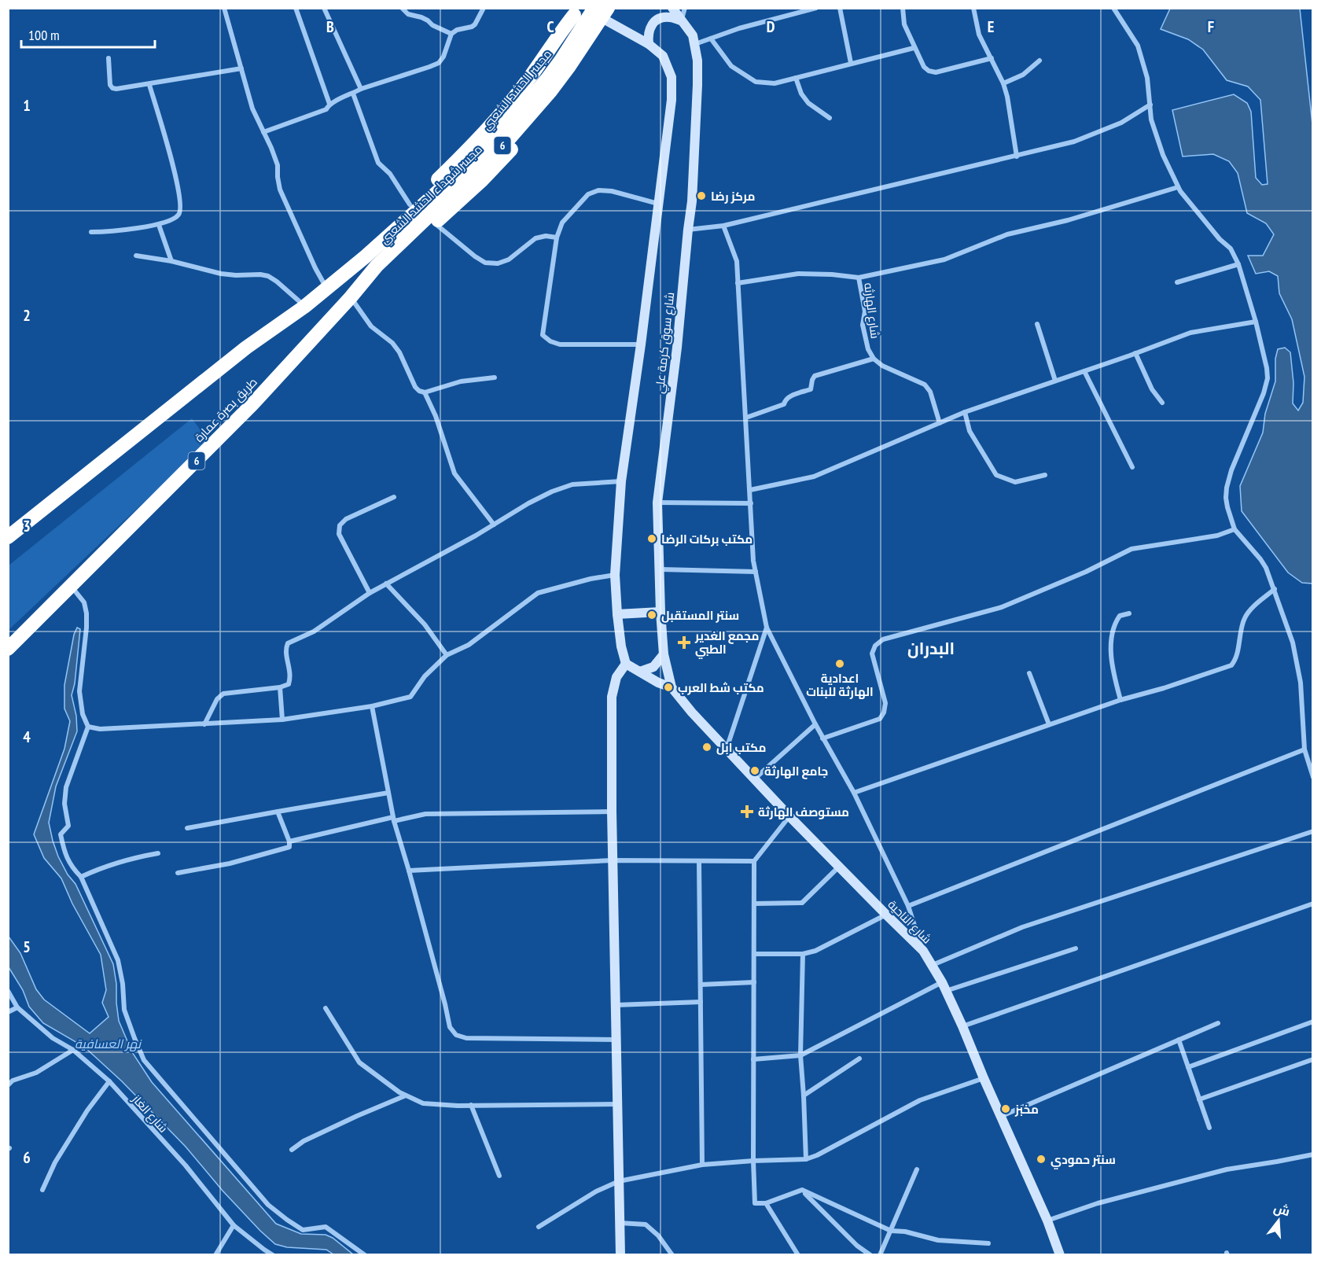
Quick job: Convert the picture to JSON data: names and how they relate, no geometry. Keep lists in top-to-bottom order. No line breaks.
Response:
{"streets":{"highway":["مجسر الحشد الشعبي","6","مجسر شهداء الحشد الشعبي","طريق بصرة عمارة"],"main road":["شارع سوق كرمة علي","شارع الناحية"],"street":["شارع الهارثه","شارع الغاز"]},"crossings":[["مجسر الحشد الشعبي","6"],["مجسر الحشد الشعبي","مجسر شهداء الحشد الشعبي"],["مجسر الحشد الشعبي","طريق بصرة عمارة"],["6","مجسر شهداء الحشد الشعبي"],["6","طريق بصرة عمارة"],["مجسر شهداء الحشد الشعبي","شارع سوق كرمة علي"],["مجسر شهداء الحشد الشعبي","طريق بصرة عمارة"],["شارع سوق كرمة علي","شارع الناحية"]],"districts":["البدران"],"water":["نهر العسافية"],"places":{"other":["مركز رضا","مكتب بركات الرضا","سنتر المستقبل","اعدادية الهارثة للبنات","مكتب شط العرب","مكتب ابل","جامع الهارثة","مخبز","سنتر حمودي"],"health":["مجمع الغدير الطبي","مستوصف الهارثة"]},"scale_bar":"100 m","north":"top","grid":{"columns":["B","C","D","E","F"],"rows":["1","2","3","4","5","6"]}}
